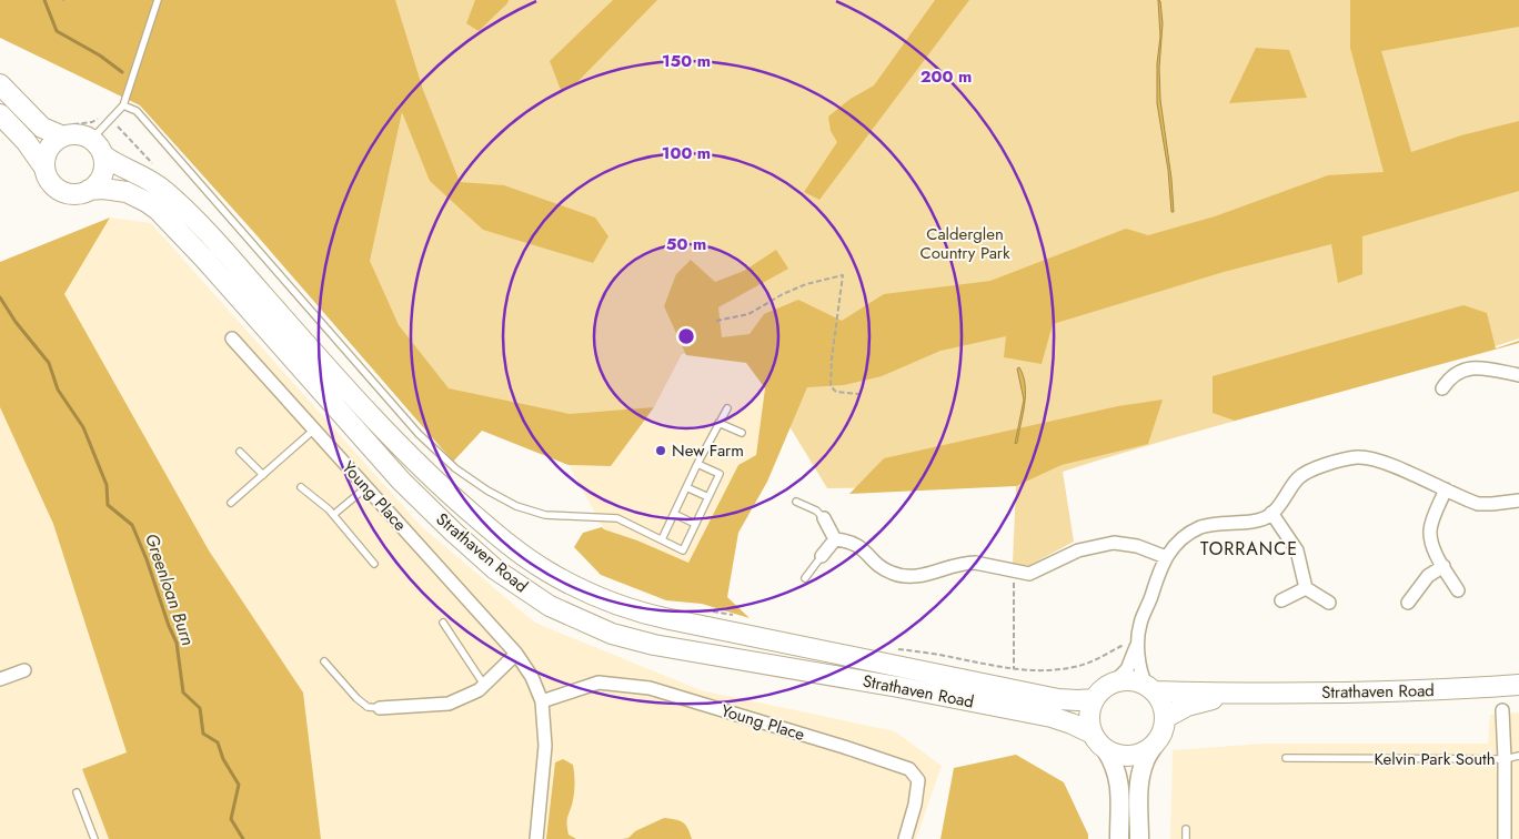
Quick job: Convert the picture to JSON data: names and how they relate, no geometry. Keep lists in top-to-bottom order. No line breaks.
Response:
{"streets":{"main road":["Strathaven Road"],"street":["Young Place","Kelvin Park South"]},"districts":["TORRANCE"],"water":["Greenloan Burn"],"parks":["Calderglen Country Park"],"places":["New Farm"],"rings":["150 m","200 m","100 m","50 m"]}
